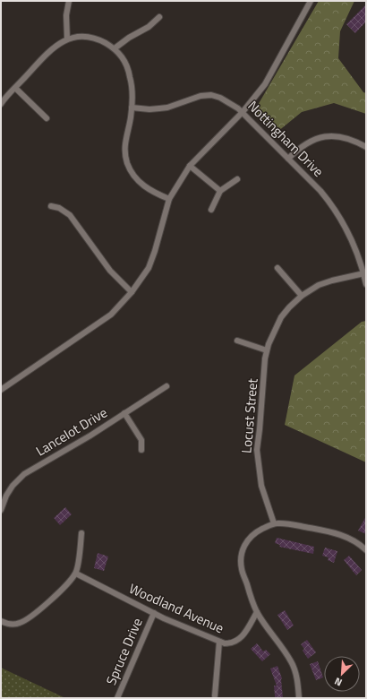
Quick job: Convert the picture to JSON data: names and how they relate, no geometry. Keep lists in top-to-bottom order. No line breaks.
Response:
{"streets":{"street":["Nottingham Drive","Locust Street","Lancelot Drive","Woodland Avenue","Spruce Drive"]},"crossings":[["Nottingham Drive","Locust Street"],["Woodland Avenue","Spruce Drive"]],"north":"bottom left"}
